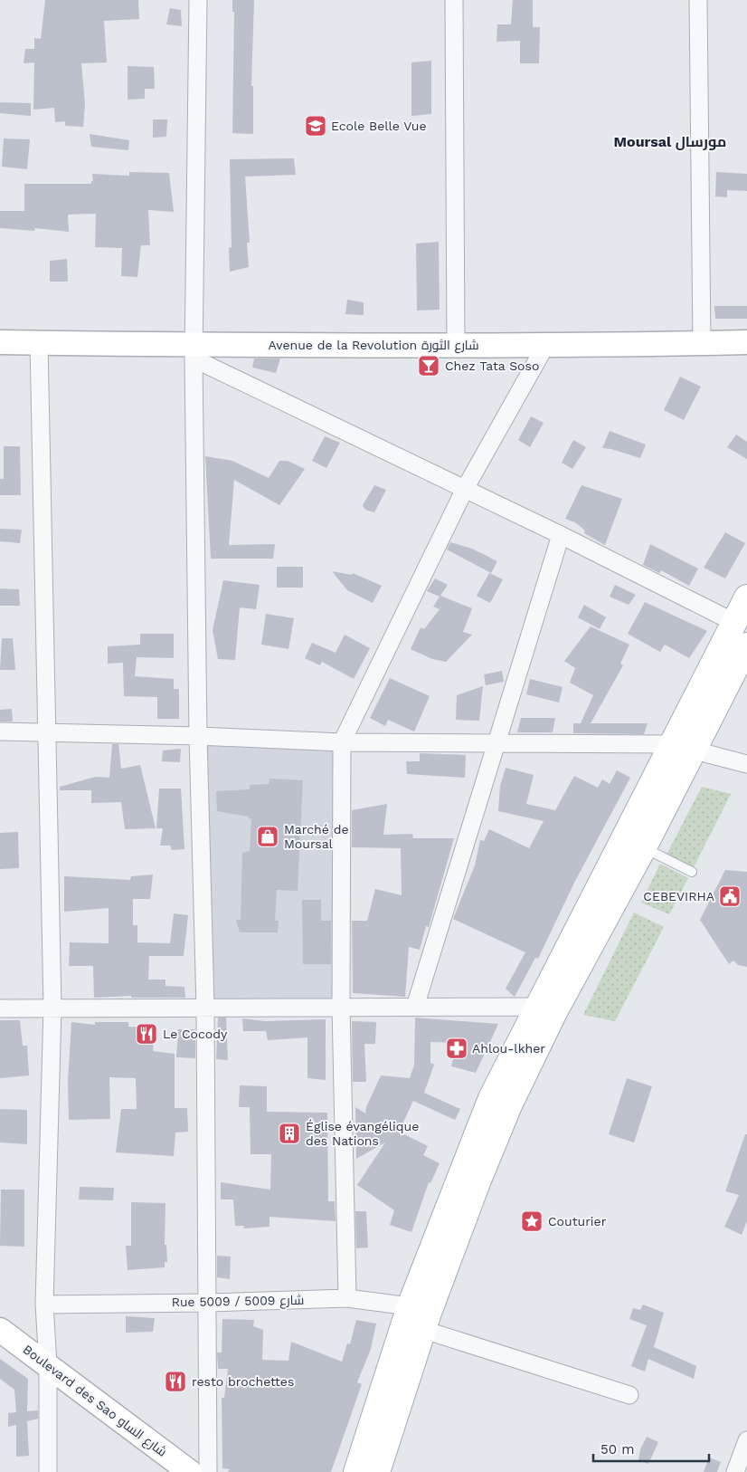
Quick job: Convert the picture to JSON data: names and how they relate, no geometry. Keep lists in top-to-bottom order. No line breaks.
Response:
{"streets":{"street":["Avenue de la Revolution شارع الثورة","Rue 5009 / شارع 5009","Boulevard des Sao شارع الساو"]},"districts":["Moursal مورسال"],"places":{"school or university":["Ecole Belle Vue"],"bar":["Chez Tata Soso"],"shop":["Marché de Moursal"],"public building":["CEBEVIRHA"],"restaurant":["Le Cocody","resto brochettes"],"pharmacy":["Ahlou-lkher"],"building":["Église évangélique des Nations"],"place":["Couturier"]},"scale_bar":"50 m"}
